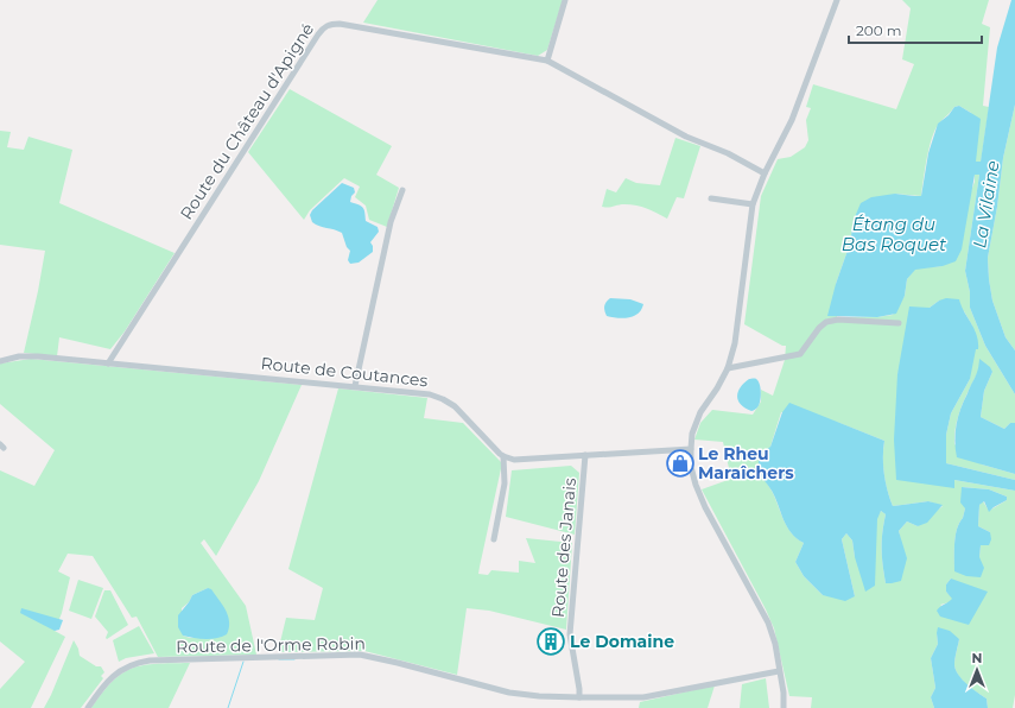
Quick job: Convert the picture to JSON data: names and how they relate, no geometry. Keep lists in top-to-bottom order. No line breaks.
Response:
{"streets":{"street":["Route du Château d'Apigné","Route de Coutances","Route des Janais","Route de l'Orme Robin"]},"crossings":[["Route du Château d'Apigné","Route de Coutances"],["Route des Janais","Route de l'Orme Robin"]],"water":["La Vilaine","Étang du Bas Roquet"],"places":{"shop":["Le Rheu Maraîchers"],"building":["Le Domaine"]},"scale_bar":"200 m","north":"top"}
